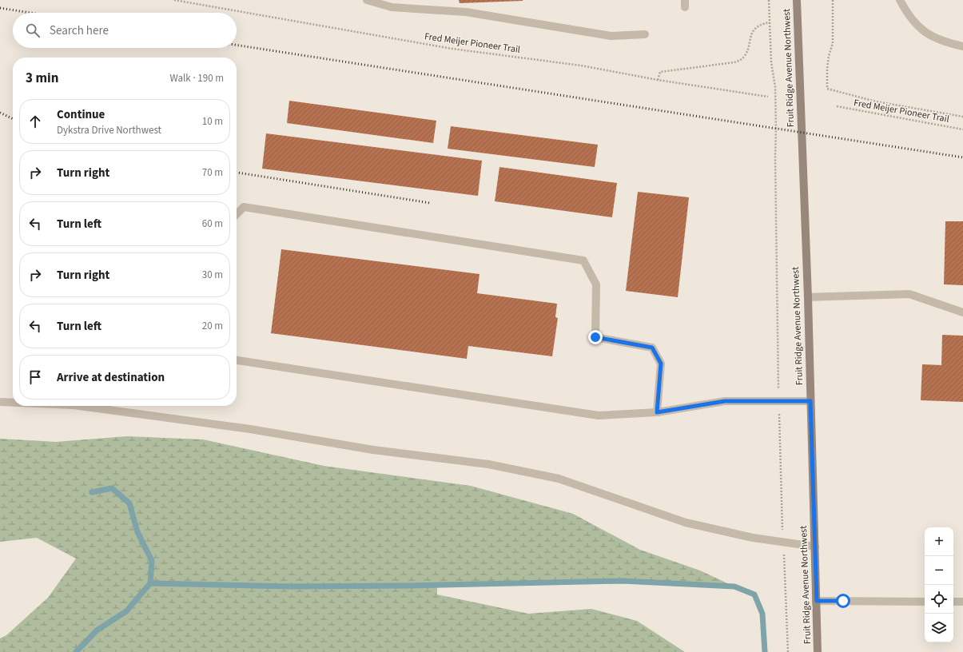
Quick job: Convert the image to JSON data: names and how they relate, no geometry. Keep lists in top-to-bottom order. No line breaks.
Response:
{"streets":{"main road":["Fruit Ridge Avenue Northwest"],"path":["Fred Meijer Pioneer Trail"]},"page":{"search":"Search here","heading":["3 min","Walk · 190 m"],"list":[["Continue","Dykstra Drive Northwest","10 m"],["Turn right","70 m"],["Turn left","60 m"],["Turn right","30 m"],["Turn left","20 m"],"Arrive at destination"],"map_buttons":["+","−"]}}
